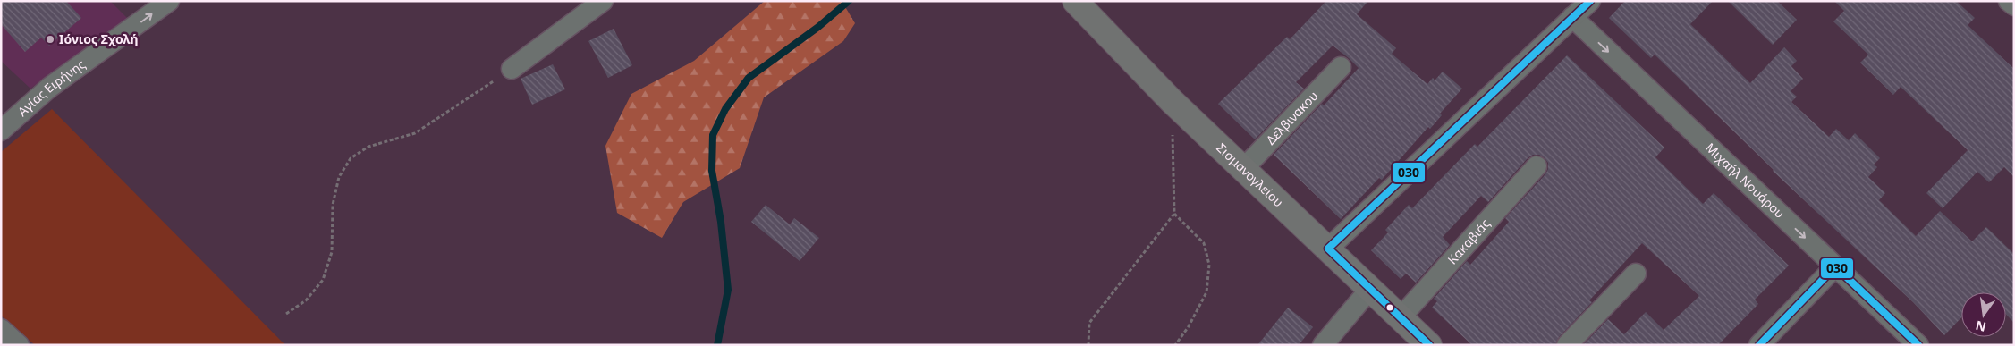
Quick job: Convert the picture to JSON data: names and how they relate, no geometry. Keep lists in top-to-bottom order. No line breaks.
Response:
{"streets":{"street":["Αγίας Ειρήνης","Δελβινακου","Σισμανογλείου","Μιχαήλ Νουάρου","Κακαβιάς"]},"crossings":[["Δελβινακου","Σισμανογλείου"],["Σισμανογλείου","Κακαβιάς"]],"one_way":["Αγίας Ειρήνης","Μιχαήλ Νουάρου"],"places":["Ιόνιος Σχολή"],"lines":["transit line 030"],"north":"bottom"}
